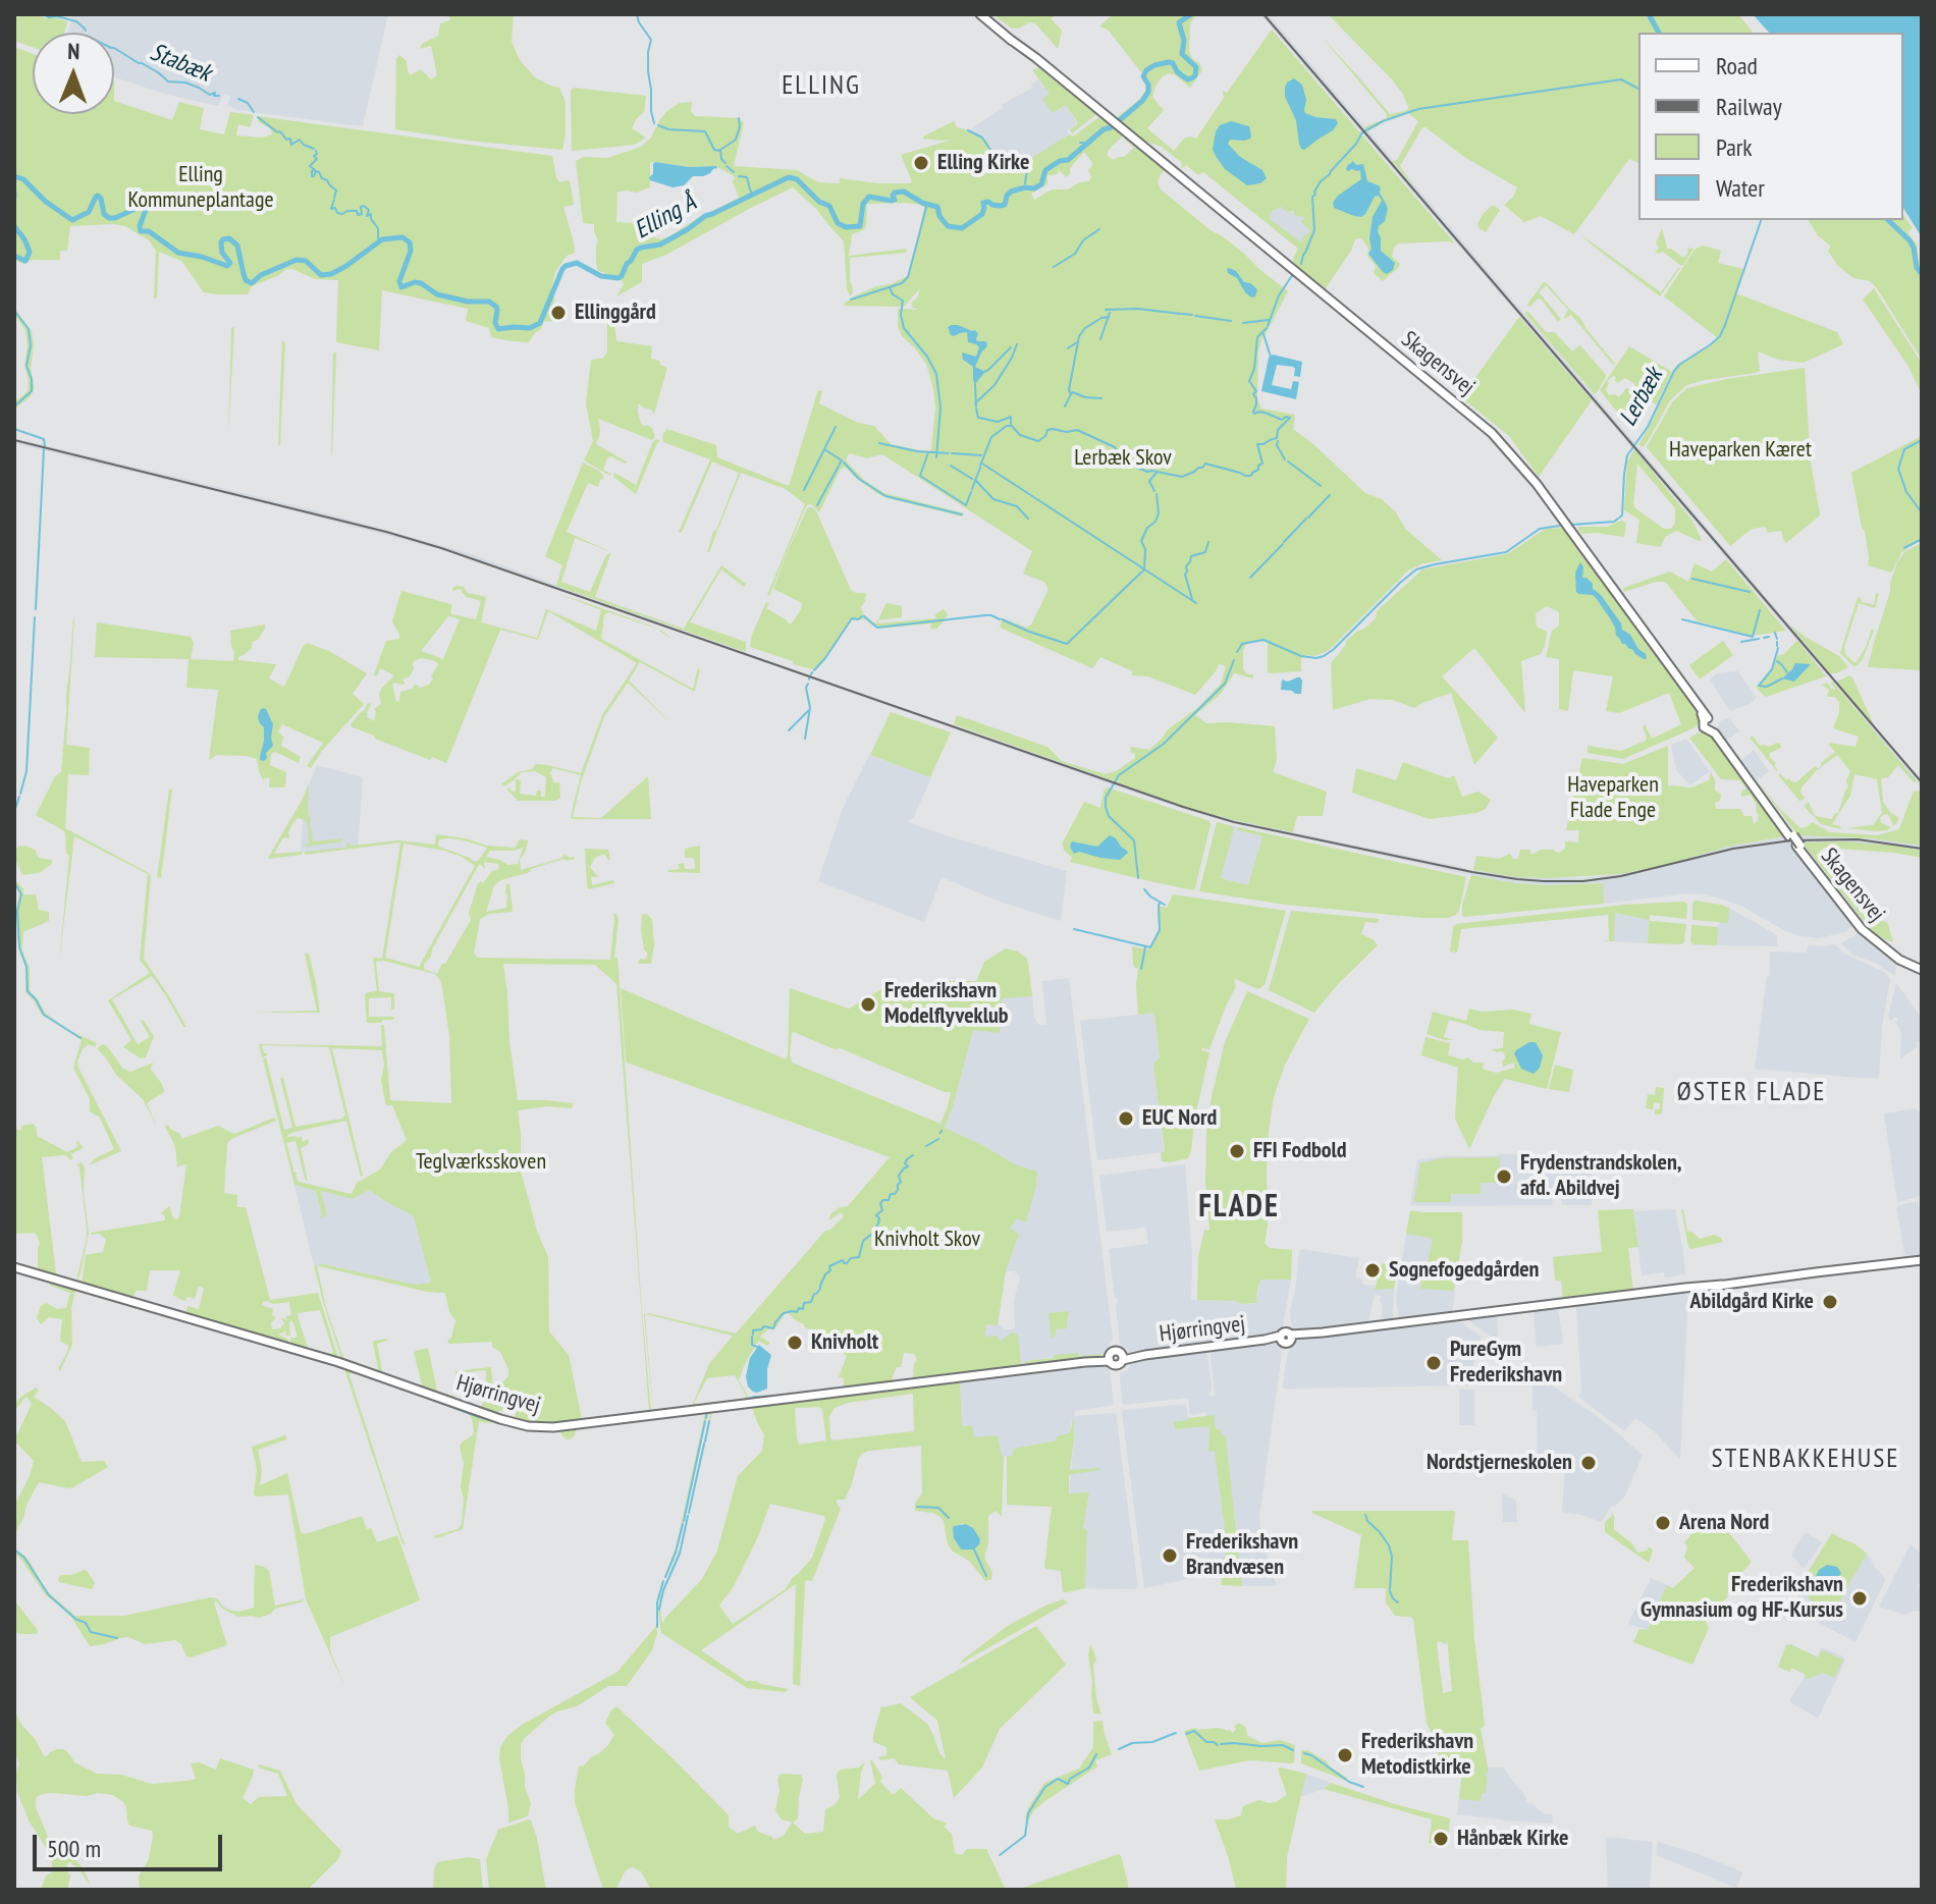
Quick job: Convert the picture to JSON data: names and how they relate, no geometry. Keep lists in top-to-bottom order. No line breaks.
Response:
{"streets":{"main road":["Skagensvej","Hjørringvej"]},"districts":["ELLING","ØSTER FLADE","FLADE","STENBAKKEHUSE"],"water":["Stabæk","Elling Å","Lerbæk"],"parks":["Elling Kommuneplantage","Haveparken Kæret","Lerbæk Skov","Haveparken Flade Enge","Teglværksskoven","Knivholt Skov"],"places":["Elling Kirke","Ellinggård","Frederikshavn Modelflyveklub","EUC Nord","FFI Fodbold","Frydenstrandskolen, afd. Abildvej","Sognefogedgården","Abildgård Kirke","Knivholt","PureGym Frederikshavn","Nordstjerneskolen","Arena Nord","Frederikshavn Brandvæsen","Frederikshavn Gymnasium og HF-Kursus","Frederikshavn Metodistkirke","Hånbæk Kirke"],"legend":["Road","Railway","Park","Water"],"scale_bar":"500 m","north":"top"}
